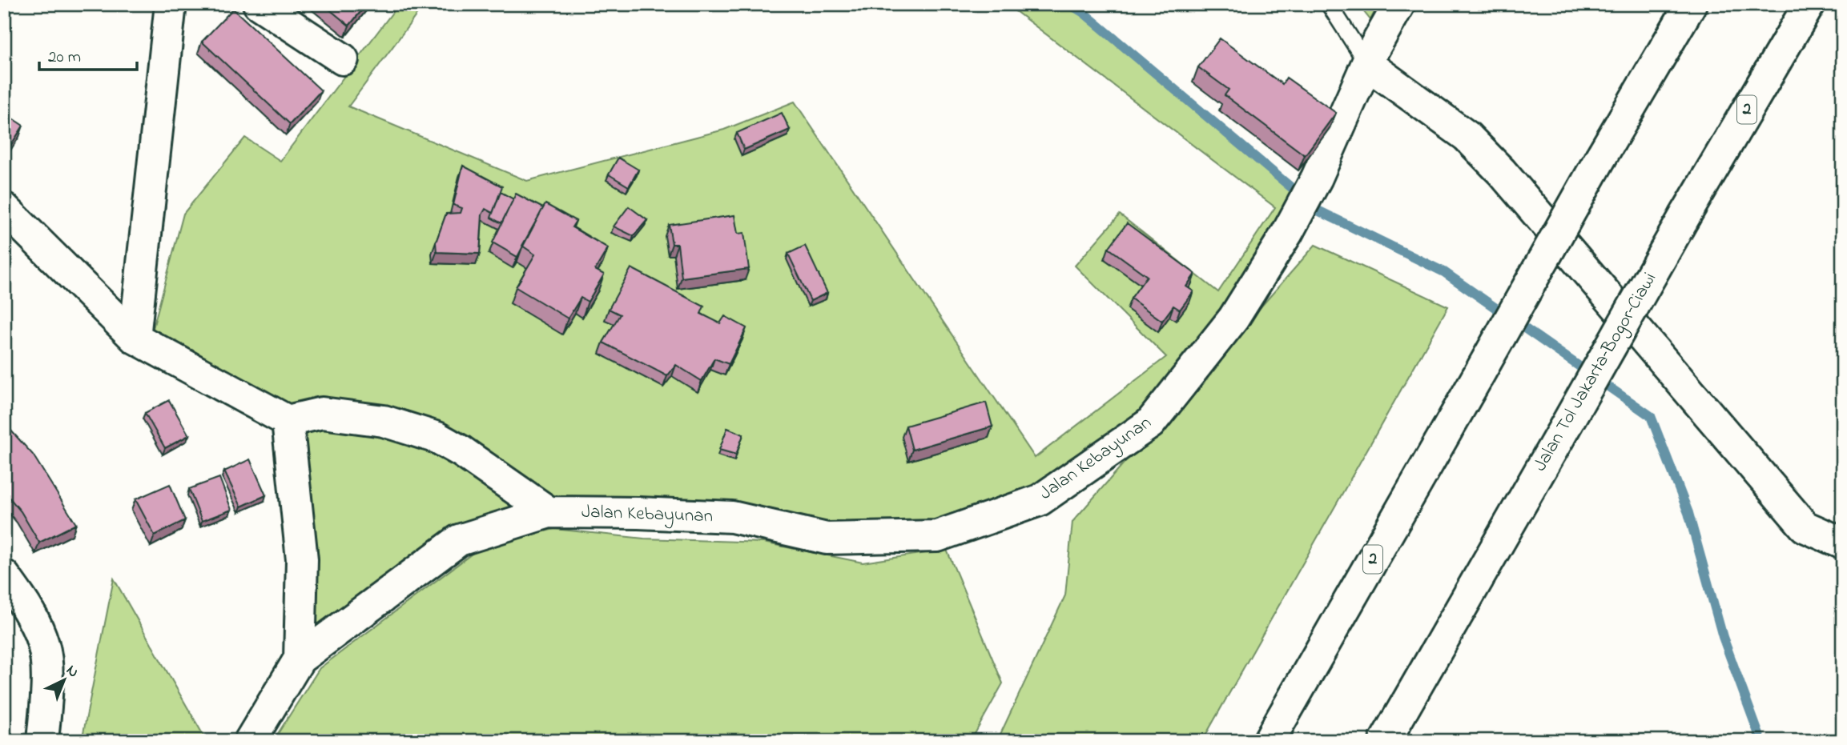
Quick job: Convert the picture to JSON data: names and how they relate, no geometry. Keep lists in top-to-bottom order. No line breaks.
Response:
{"streets":{"main road":["2","Jalan Tol Jakarta–Bogor–Ciawi","Jalan Kebayunan"]},"scale_bar":"20 m","north":"top right"}
